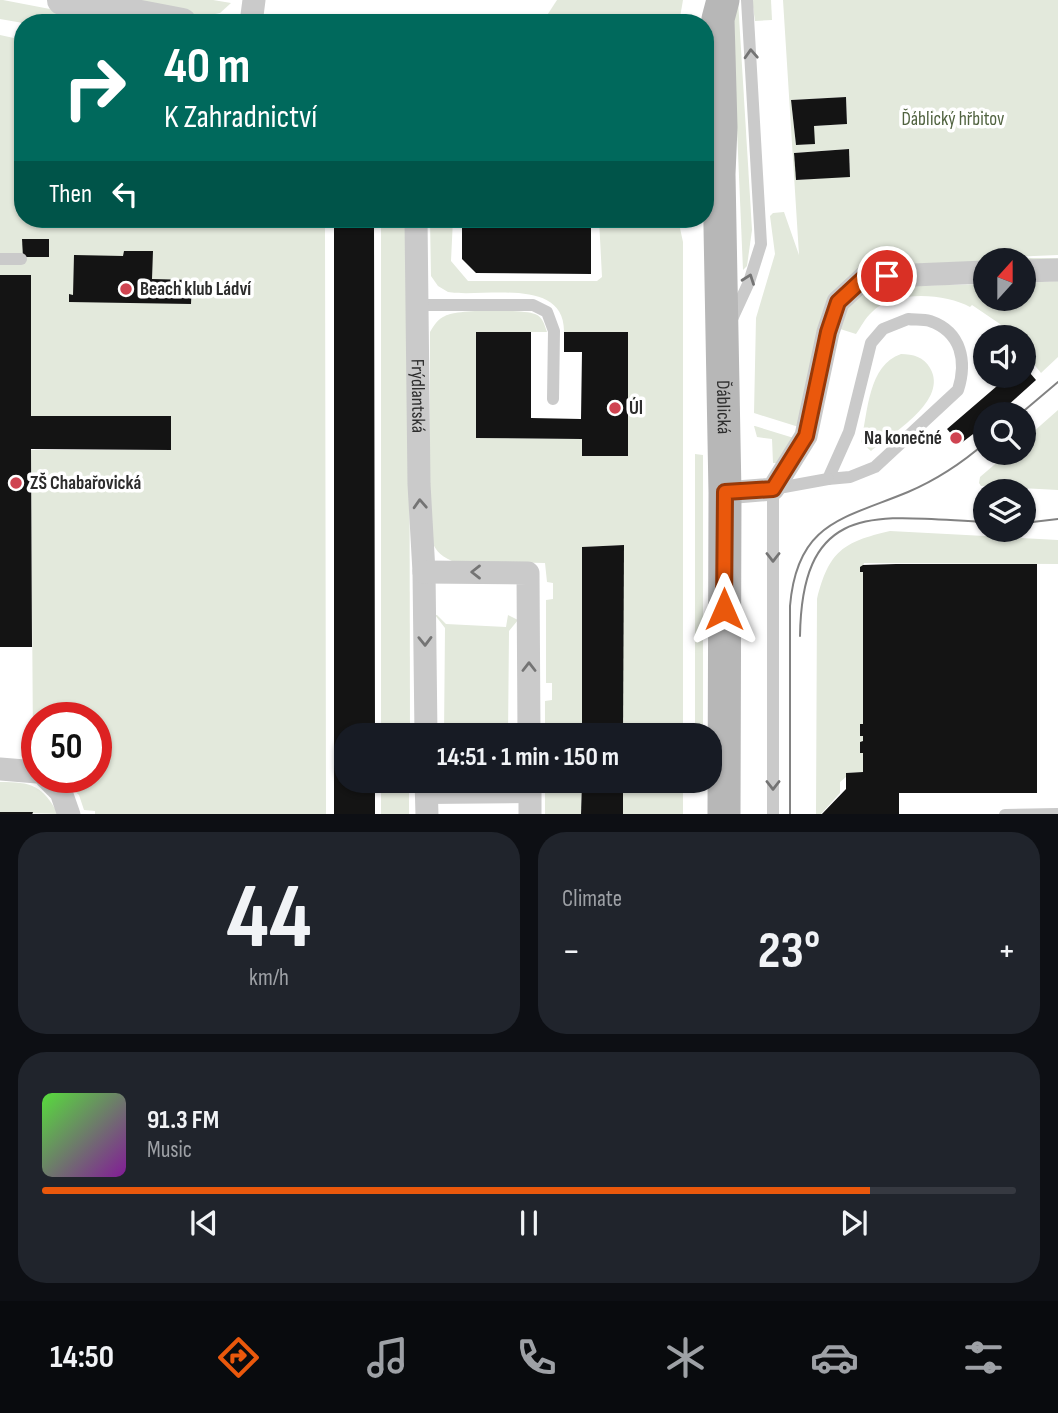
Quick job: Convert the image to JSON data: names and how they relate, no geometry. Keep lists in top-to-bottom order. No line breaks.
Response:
{"streets":{"main road":["Ďáblická"],"street":["Frýdlantská"]},"parks":["Ďáblický hřbitov"],"places":["Beach klub Ládví","Úl","Na konečné","ZŠ Chabařovická"],"north":"top","page":{"turn":["40 m","K Zahradnictví"],"then":"Then","limit":"50","trip":"14:51 · 1 min · 150 m","tile":[["44","km/h"],"Climate"],"heat":["−","23°","+"],"song":["91.3 FM","Music"],"tabs":"14:50"}}
